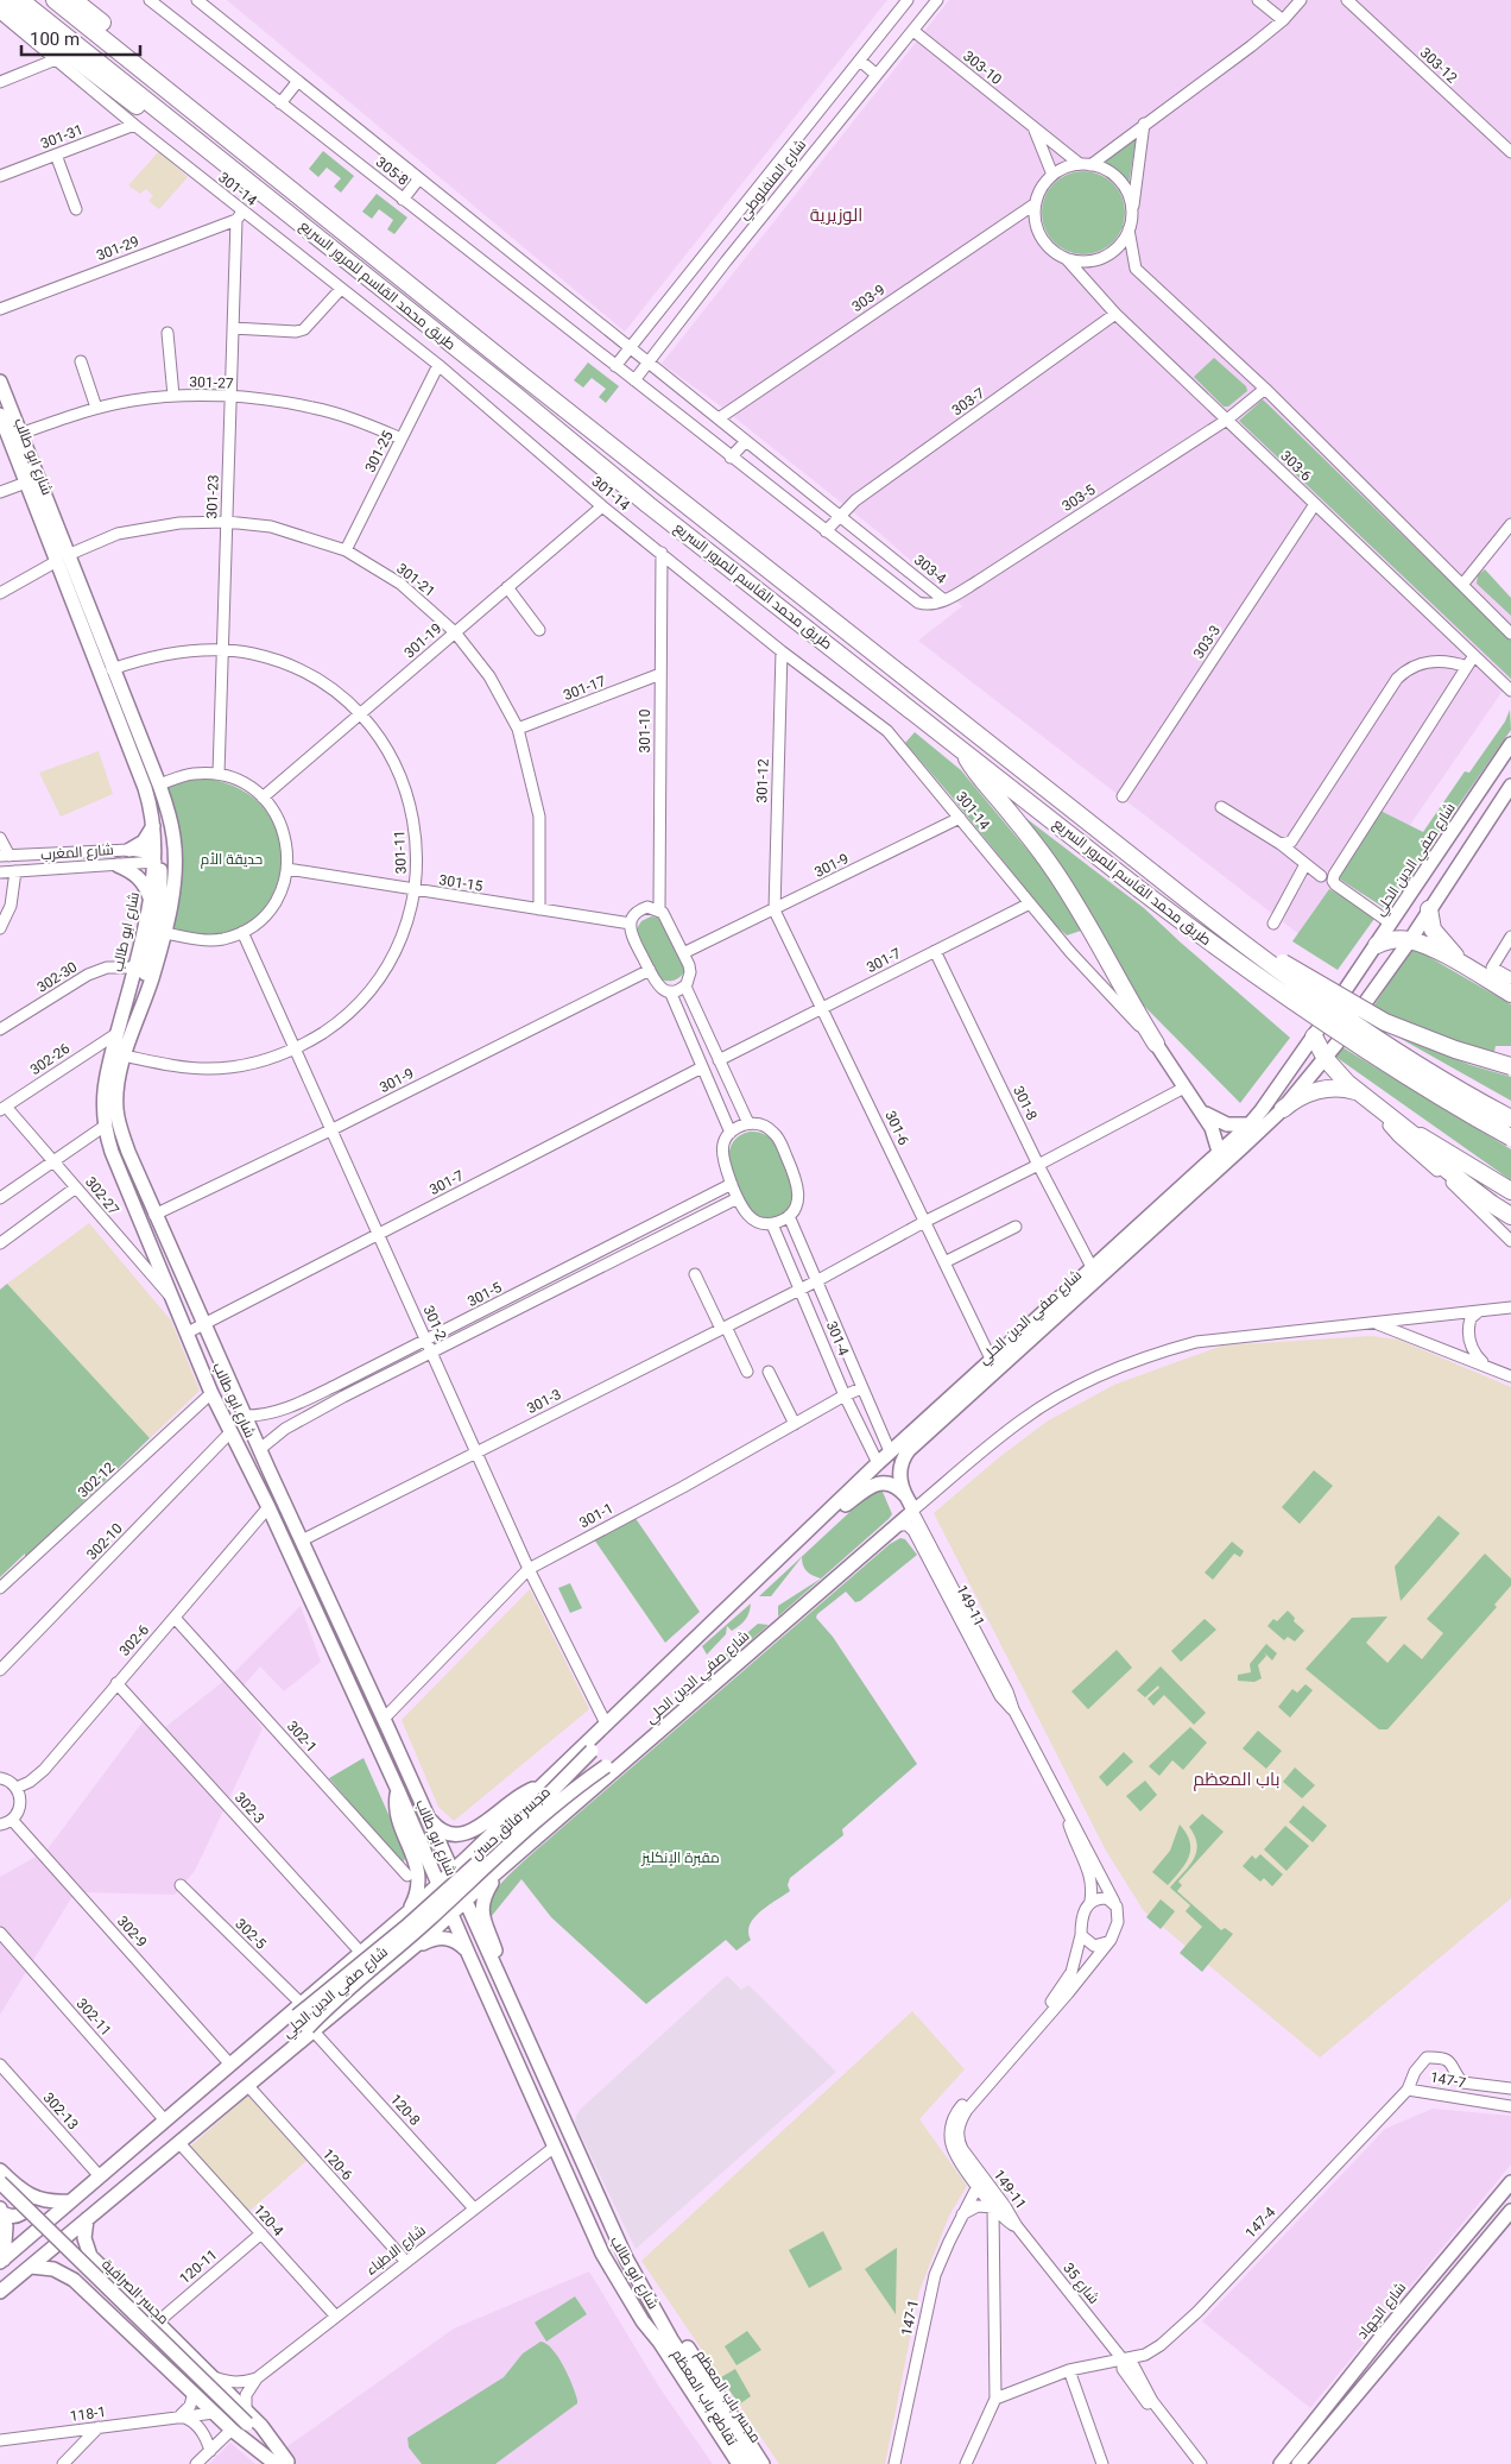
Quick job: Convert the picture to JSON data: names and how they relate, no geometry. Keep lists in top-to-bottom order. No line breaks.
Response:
{"streets":{"highway":["طريق محمد القاسم للمرور السريع"],"main road":["شارع ابو طالب","شارع صفي الدين الحلي","مجسر فائق حسن","مجسر الصرافية","شارع الجهاد","مجسر باب المعظم","تقاطع باب المعظم"],"street":["303-12","303-10","301-31","305-8","شارع المنفلوطي","301-14","301-29","303-9","301-27","303-7","301-25","303-6","301-23","303-5","303-4","301-21","301-19","303-3","301-17","301-10","301-12","شارع المغرب","301-11","301-9","301-15","301-7","302-30","302-26","301-8","301-6","302-27","301-5","301-2","301-4","301-3","302-12","301-1","302-10","149-11","302-6","302-1","302-3","302-9","302-5","302-11","147-7","120-8","302-13","120-6","120-4","147-4","شارع الاطباء","120-11","شارع 35","147-1","118-1"]},"crossings":[["303-10","شارع المنفلوطي"],["303-10","303-9"],["303-10","303-6"],["301-31","301-14"],["305-8","شارع المنفلوطي"],["305-8","303-4"],["شارع المنفلوطي","303-4"],["301-14","301-29"],["301-14","301-25"],["301-14","301-23"],["301-14","301-19"],["301-14","301-10"],["301-14","301-12"],["301-14","301-9"],["301-14","301-7"],["301-29","301-23"],["303-9","303-6"],["303-9","303-4"],["301-27","301-25"],["301-27","شارع ابو طالب"],["301-27","301-23"],["303-7","303-6"],["303-7","303-4"],["301-25","301-21"],["شارع ابو طالب","301-21"],["شارع ابو طالب","شارع المغرب"],["شارع ابو طالب","301-11"],["شارع ابو طالب","شارع صفي الدين الحلي"],["شارع ابو طالب","301-9"],["شارع ابو طالب","301-7"],["شارع ابو طالب","302-30"],["شارع ابو طالب","302-26"],["شارع ابو طالب","302-27"],["شارع ابو طالب","301-5"],["شارع ابو طالب","301-3"],["شارع ابو طالب","302-12"],["شارع ابو طالب","301-1"],["شارع ابو طالب","302-10"],["شارع ابو طالب","302-6"],["شارع ابو طالب","شارع الاطباء"],["شارع ابو طالب","مجسر باب المعظم"],["شارع ابو طالب","تقاطع باب المعظم"],["303-6","303-5"],["303-6","303-3"],["301-23","301-21"],["301-23","301-11"],["303-5","303-4"],["301-21","301-19"],["301-21","301-17"],["301-21","301-15"],["301-19","301-11"],["301-17","301-10"],["301-12","301-9"],["301-12","301-6"],["301-11","301-15"],["301-11","301-2"],["شارع صفي الدين الحلي","301-8"],["شارع صفي الدين الحلي","301-6"],["شارع صفي الدين الحلي","301-2"],["شارع صفي الدين الحلي","301-4"],["شارع صفي الدين الحلي","149-11"],["شارع صفي الدين الحلي","302-3"],["شارع صفي الدين الحلي","مجسر فائق حسن"],["شارع صفي الدين الحلي","302-5"],["شارع صفي الدين الحلي","120-8"],["301-9","301-6"],["301-9","301-2"],["301-7","301-8"],["301-7","301-6"],["301-7","301-2"],["302-26","302-27"],["301-8","301-3"],["301-6","301-3"],["301-5","301-2"],["301-5","301-4"],["301-2","301-3"],["301-2","301-1"],["301-4","301-3"],["301-4","301-1"],["149-11","شارع 35"],["149-11","147-1"],["302-6","302-1"],["302-6","302-3"],["مجسر فائق حسن","302-9"],["مجسر فائق حسن","302-5"],["مجسر فائق حسن","120-8"],["مجسر فائق حسن","120-6"],["147-7","147-4"],["120-8","شارع الاطباء"],["120-6","شارع الاطباء"],["120-4","شارع الاطباء"],["120-4","120-11"],["147-4","شارع 35"]],"districts":["الوزيرية","باب المعظم"],"parks":["حديقة الأم","مقبرة الإنكليز"],"scale_bar":"100 m"}
